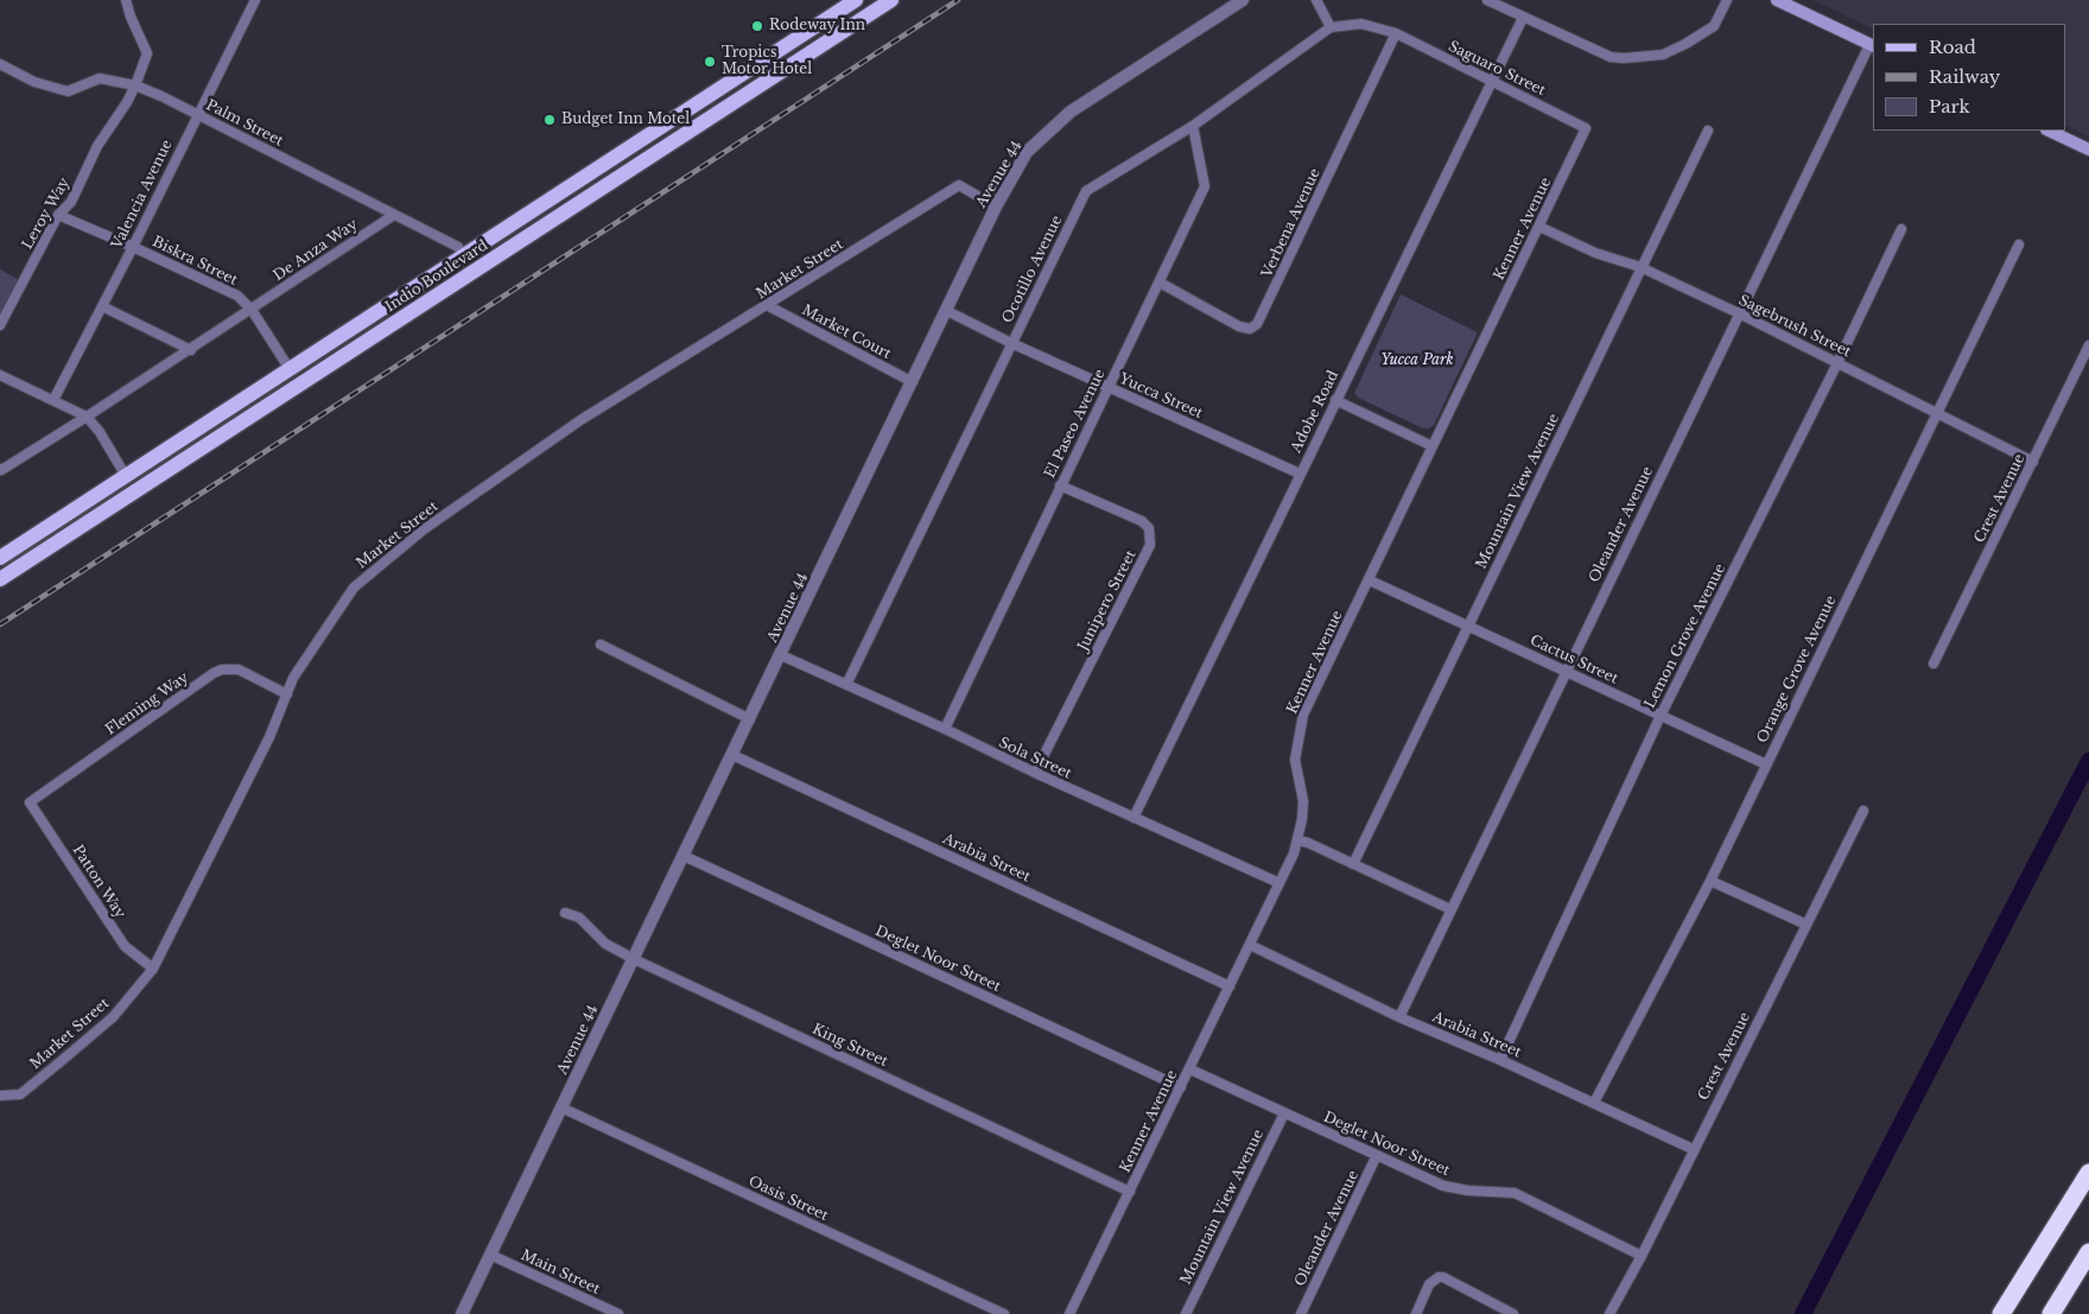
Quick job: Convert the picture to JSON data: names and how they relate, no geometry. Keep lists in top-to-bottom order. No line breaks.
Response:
{"streets":{"main road":["Indio Boulevard"],"street":["Saguaro Street","Palm Street","Avenue 44","Valencia Avenue","Leroy Way","Verbena Avenue","Kenner Avenue","De Anza Way","Biskra Street","Market Street","Ocotillo Avenue","Sagebrush Street","Market Court","Yucca Street","Adobe Road","El Paseo Avenue","Mountain View Avenue","Crest Avenue","Oleander Avenue","Junipero Street","Lemon Grove Avenue","Cactus Street","Orange Grove Avenue","Fleming Way","Sola Street","Arabia Street","Patton Way","Deglet Noor Street","King Street","Oasis Street","Main Street"]},"crossings":[["Saguaro Street","Verbena Avenue"],["Saguaro Street","Kenner Avenue"],["Saguaro Street","Ocotillo Avenue"],["Saguaro Street","Adobe Road"],["Palm Street","Valencia Avenue"],["Palm Street","Leroy Way"],["Palm Street","De Anza Way"],["Palm Street","Indio Boulevard"],["Avenue 44","Market Street"],["Avenue 44","Market Court"],["Avenue 44","Yucca Street"],["Avenue 44","Sola Street"],["Avenue 44","Arabia Street"],["Avenue 44","Deglet Noor Street"],["Avenue 44","King Street"],["Avenue 44","Oasis Street"],["Avenue 44","Main Street"],["Valencia Avenue","Biskra Street"],["Leroy Way","Biskra Street"],["Verbena Avenue","Ocotillo Avenue"],["Verbena Avenue","El Paseo Avenue"],["Kenner Avenue","Sagebrush Street"],["Kenner Avenue","Cactus Street"],["Kenner Avenue","Sola Street"],["Kenner Avenue","Arabia Street"],["Kenner Avenue","Deglet Noor Street"],["Kenner Avenue","King Street"],["De Anza Way","Biskra Street"],["Biskra Street","Indio Boulevard"],["Market Street","Market Court"],["Market Street","Fleming Way"],["Market Street","Patton Way"],["Ocotillo Avenue","Yucca Street"],["Ocotillo Avenue","El Paseo Avenue"],["Ocotillo Avenue","Sola Street"],["Sagebrush Street","Mountain View Avenue"],["Sagebrush Street","Crest Avenue"],["Sagebrush Street","Oleander Avenue"],["Sagebrush Street","Lemon Grove Avenue"],["Sagebrush Street","Orange Grove Avenue"],["Yucca Street","Adobe Road"],["Yucca Street","El Paseo Avenue"],["Adobe Road","Sola Street"],["El Paseo Avenue","Junipero Street"],["El Paseo Avenue","Sola Street"],["Mountain View Avenue","Cactus Street"],["Mountain View Avenue","Deglet Noor Street"],["Crest Avenue","Arabia Street"],["Crest Avenue","Deglet Noor Street"],["Oleander Avenue","Cactus Street"],["Oleander Avenue","Arabia Street"],["Oleander Avenue","Deglet Noor Street"],["Junipero Street","Sola Street"],["Lemon Grove Avenue","Cactus Street"],["Lemon Grove Avenue","Arabia Street"],["Cactus Street","Orange Grove Avenue"],["Orange Grove Avenue","Arabia Street"],["Fleming Way","Patton Way"]],"parks":["Yucca Park"],"places":["Rodeway Inn","Tropics Motor Hotel","Budget Inn Motel"],"legend":["Road","Railway","Park"]}
